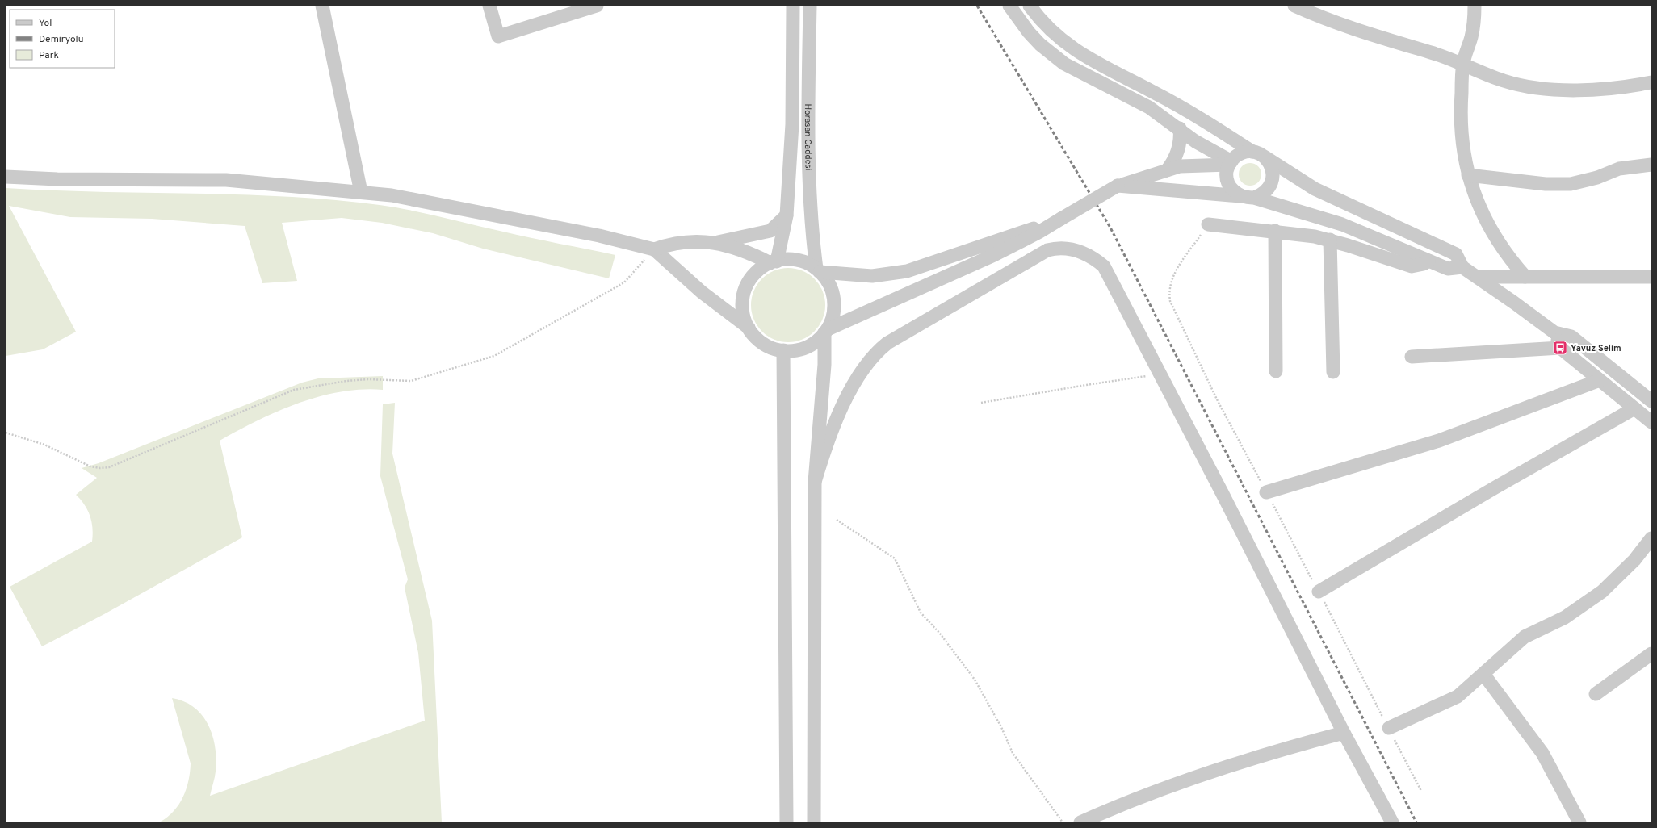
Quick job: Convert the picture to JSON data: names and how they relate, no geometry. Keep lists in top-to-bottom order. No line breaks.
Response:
{"streets":{"street":["Horasan Caddesi"]},"places":{"bus stop":["Yavuz Selim"]},"legend":["Yol","Demiryolu","Park"]}
